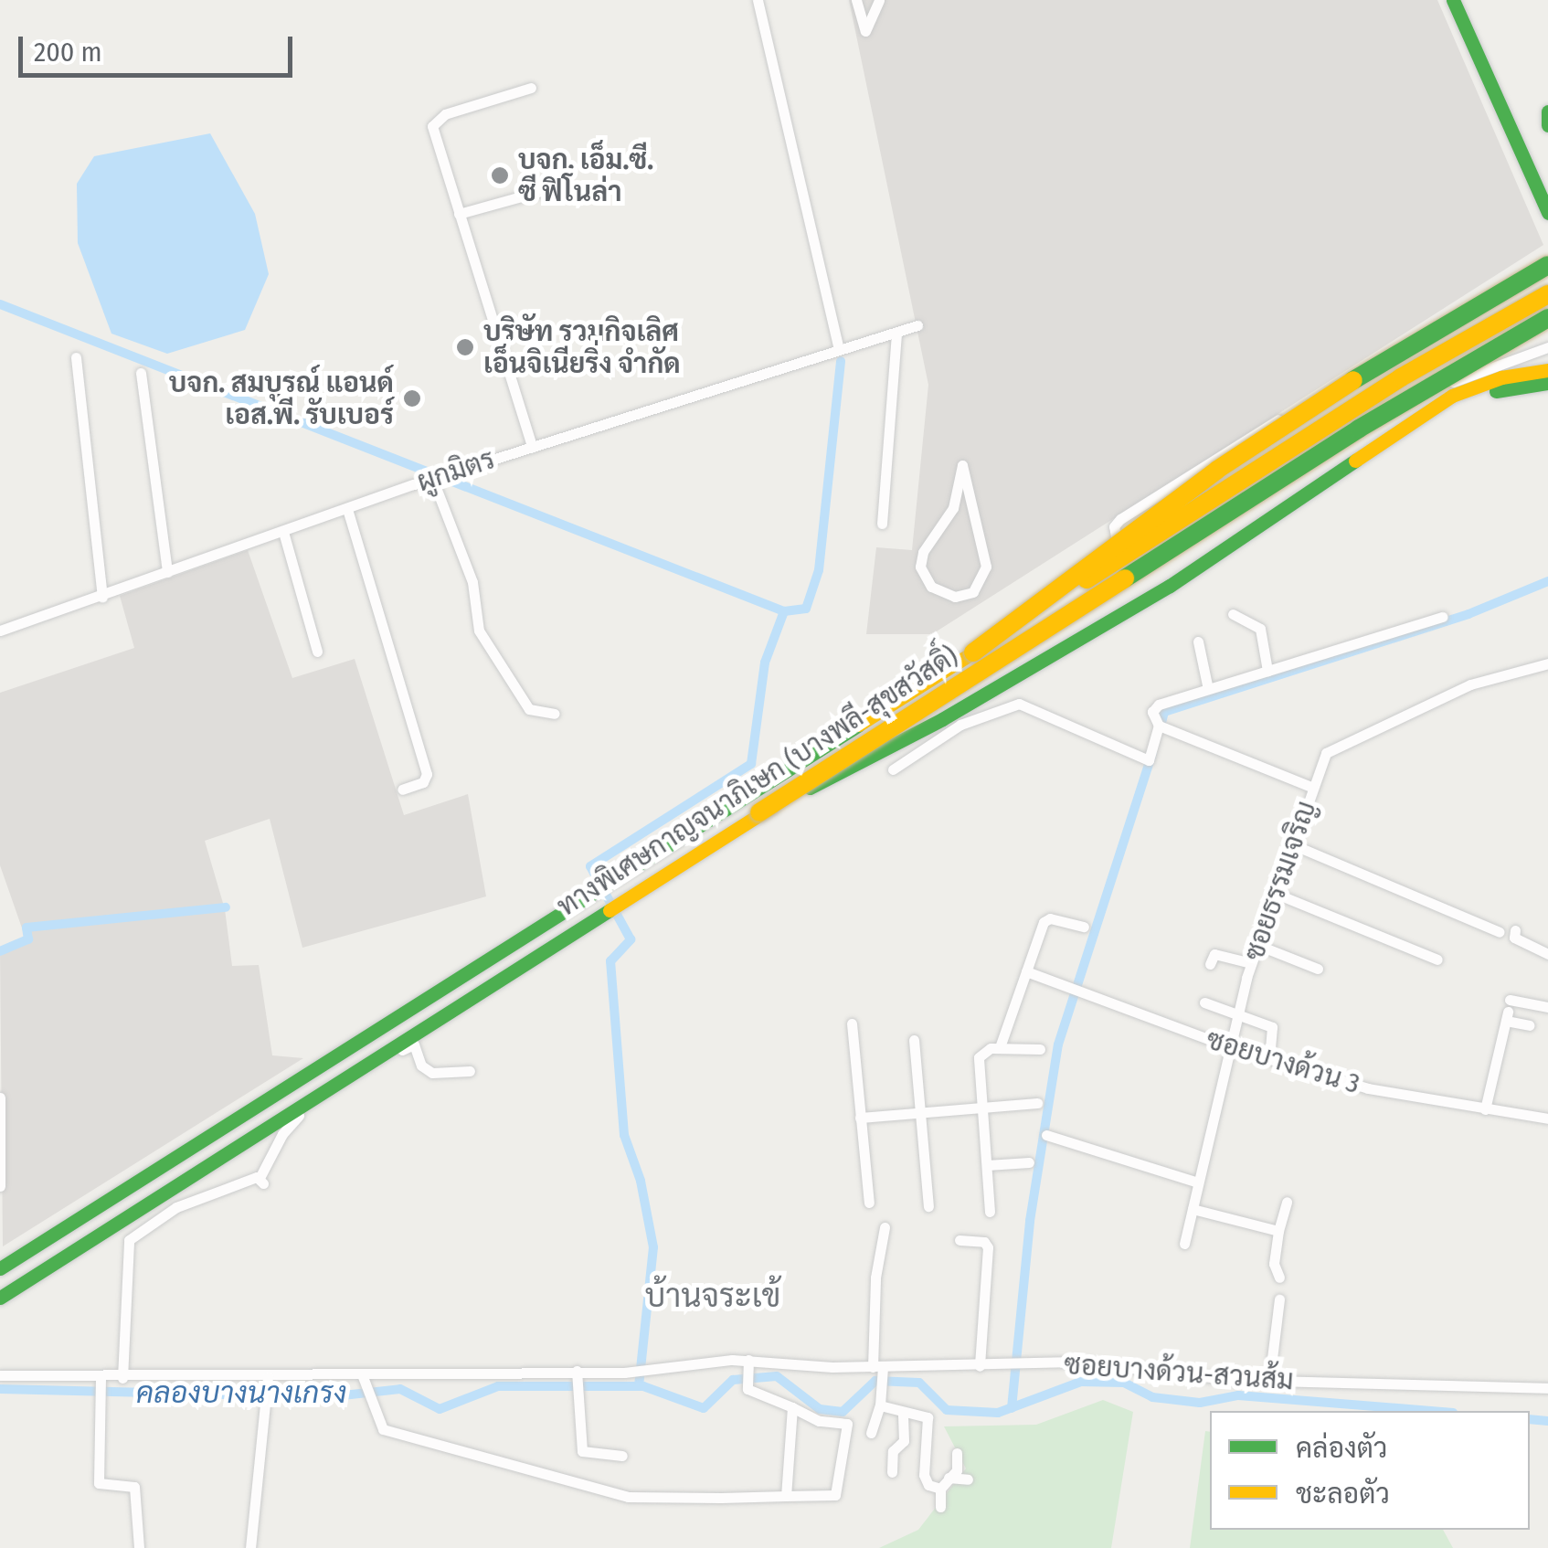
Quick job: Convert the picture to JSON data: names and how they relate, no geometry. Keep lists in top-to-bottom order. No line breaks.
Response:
{"streets":{"main road":["ทางพิเศษกาญจนาภิเษก (บางพลี-สุขสวัสดิ์)"],"street":["ผูกมิตร","ซอยธรรมเจริญ","ซอยบางด้วน 3","ซอยบางด้วน-สวนส้ม"]},"crossings":[["ซอยธรรมเจริญ","ซอยบางด้วน 3"]],"districts":["บ้านจระเข้"],"water":["คลองบางนางเกรง"],"places":["บจก. เอ็ม.ซี. ซี ฟิโนล่า","บริษัท รวมกิจเลิศ เอ็นจิเนียริ่ง จำกัด","บจก. สมบูรณ์ แอนด์ เอส.พี. รับเบอร์"],"legend":["คล่องตัว","ชะลอตัว"],"scale_bar":"200 m"}
